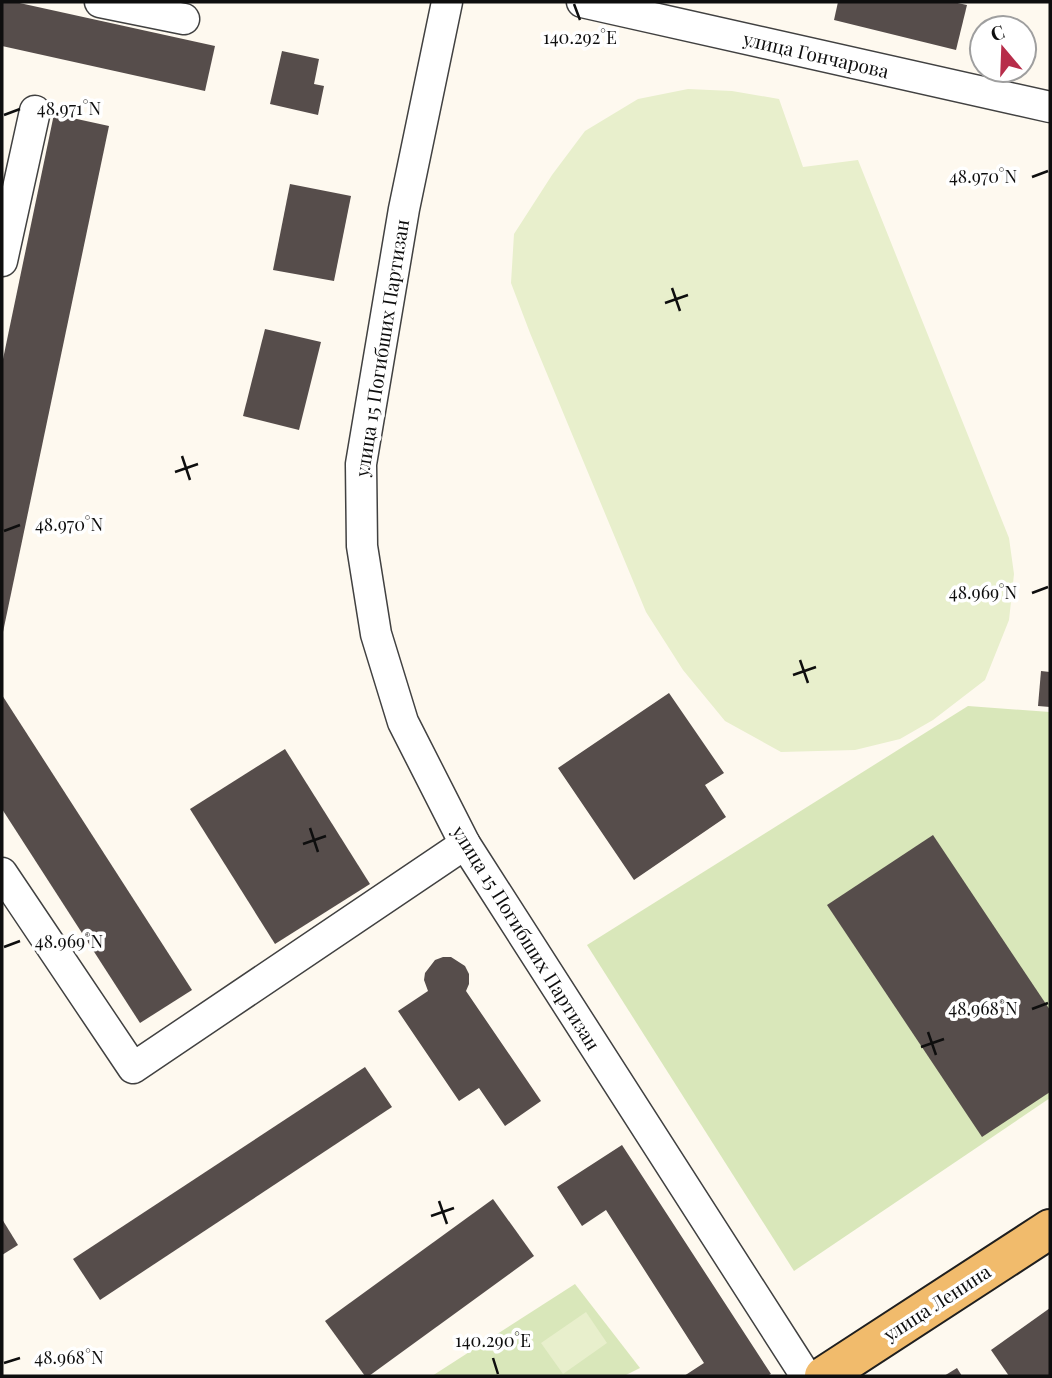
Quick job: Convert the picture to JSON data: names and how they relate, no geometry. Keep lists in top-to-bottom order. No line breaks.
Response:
{"streets":{"main road":["улица Ленина"],"street":["улица Гончарова","улица 15 Погибших Партизан"]},"north":"top","coordinates":["140.292°E","48.971°N","48.970°N","48.969°N","48.968°N","140.290°E"]}
